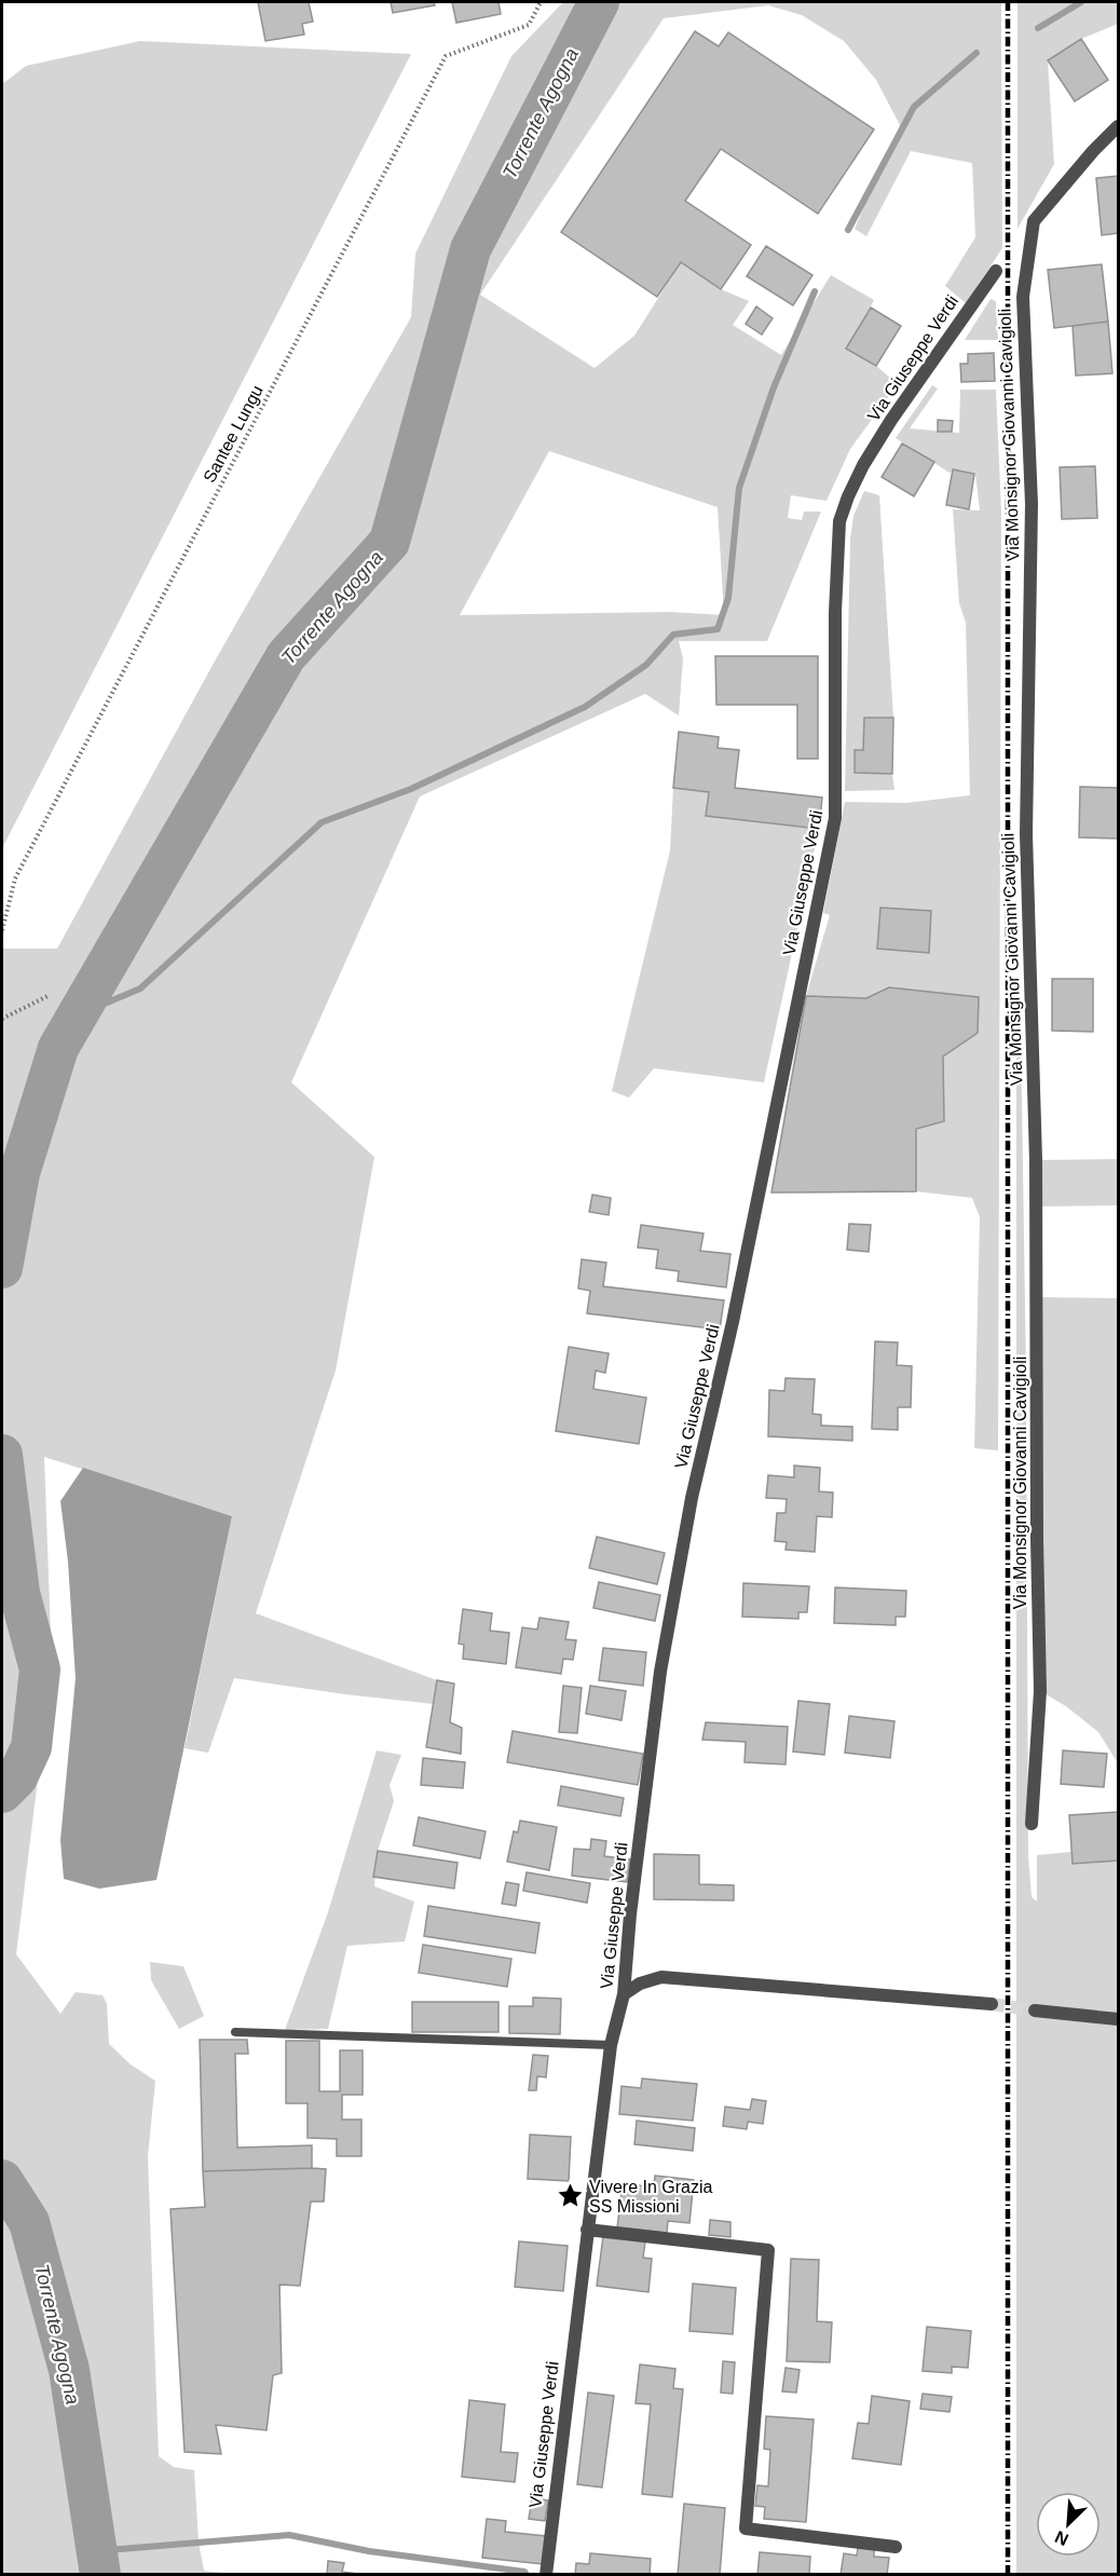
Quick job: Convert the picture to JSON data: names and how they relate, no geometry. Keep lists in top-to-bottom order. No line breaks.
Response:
{"streets":{"street":["Via Giuseppe Verdi","Via Monsignor Giovanni Cavigioli"],"path":["Santee Lungu"]},"water":["Torrente Agogna"],"places":{"place":["Vivere In Grazia SS Missioni"]},"north":"bottom left"}
